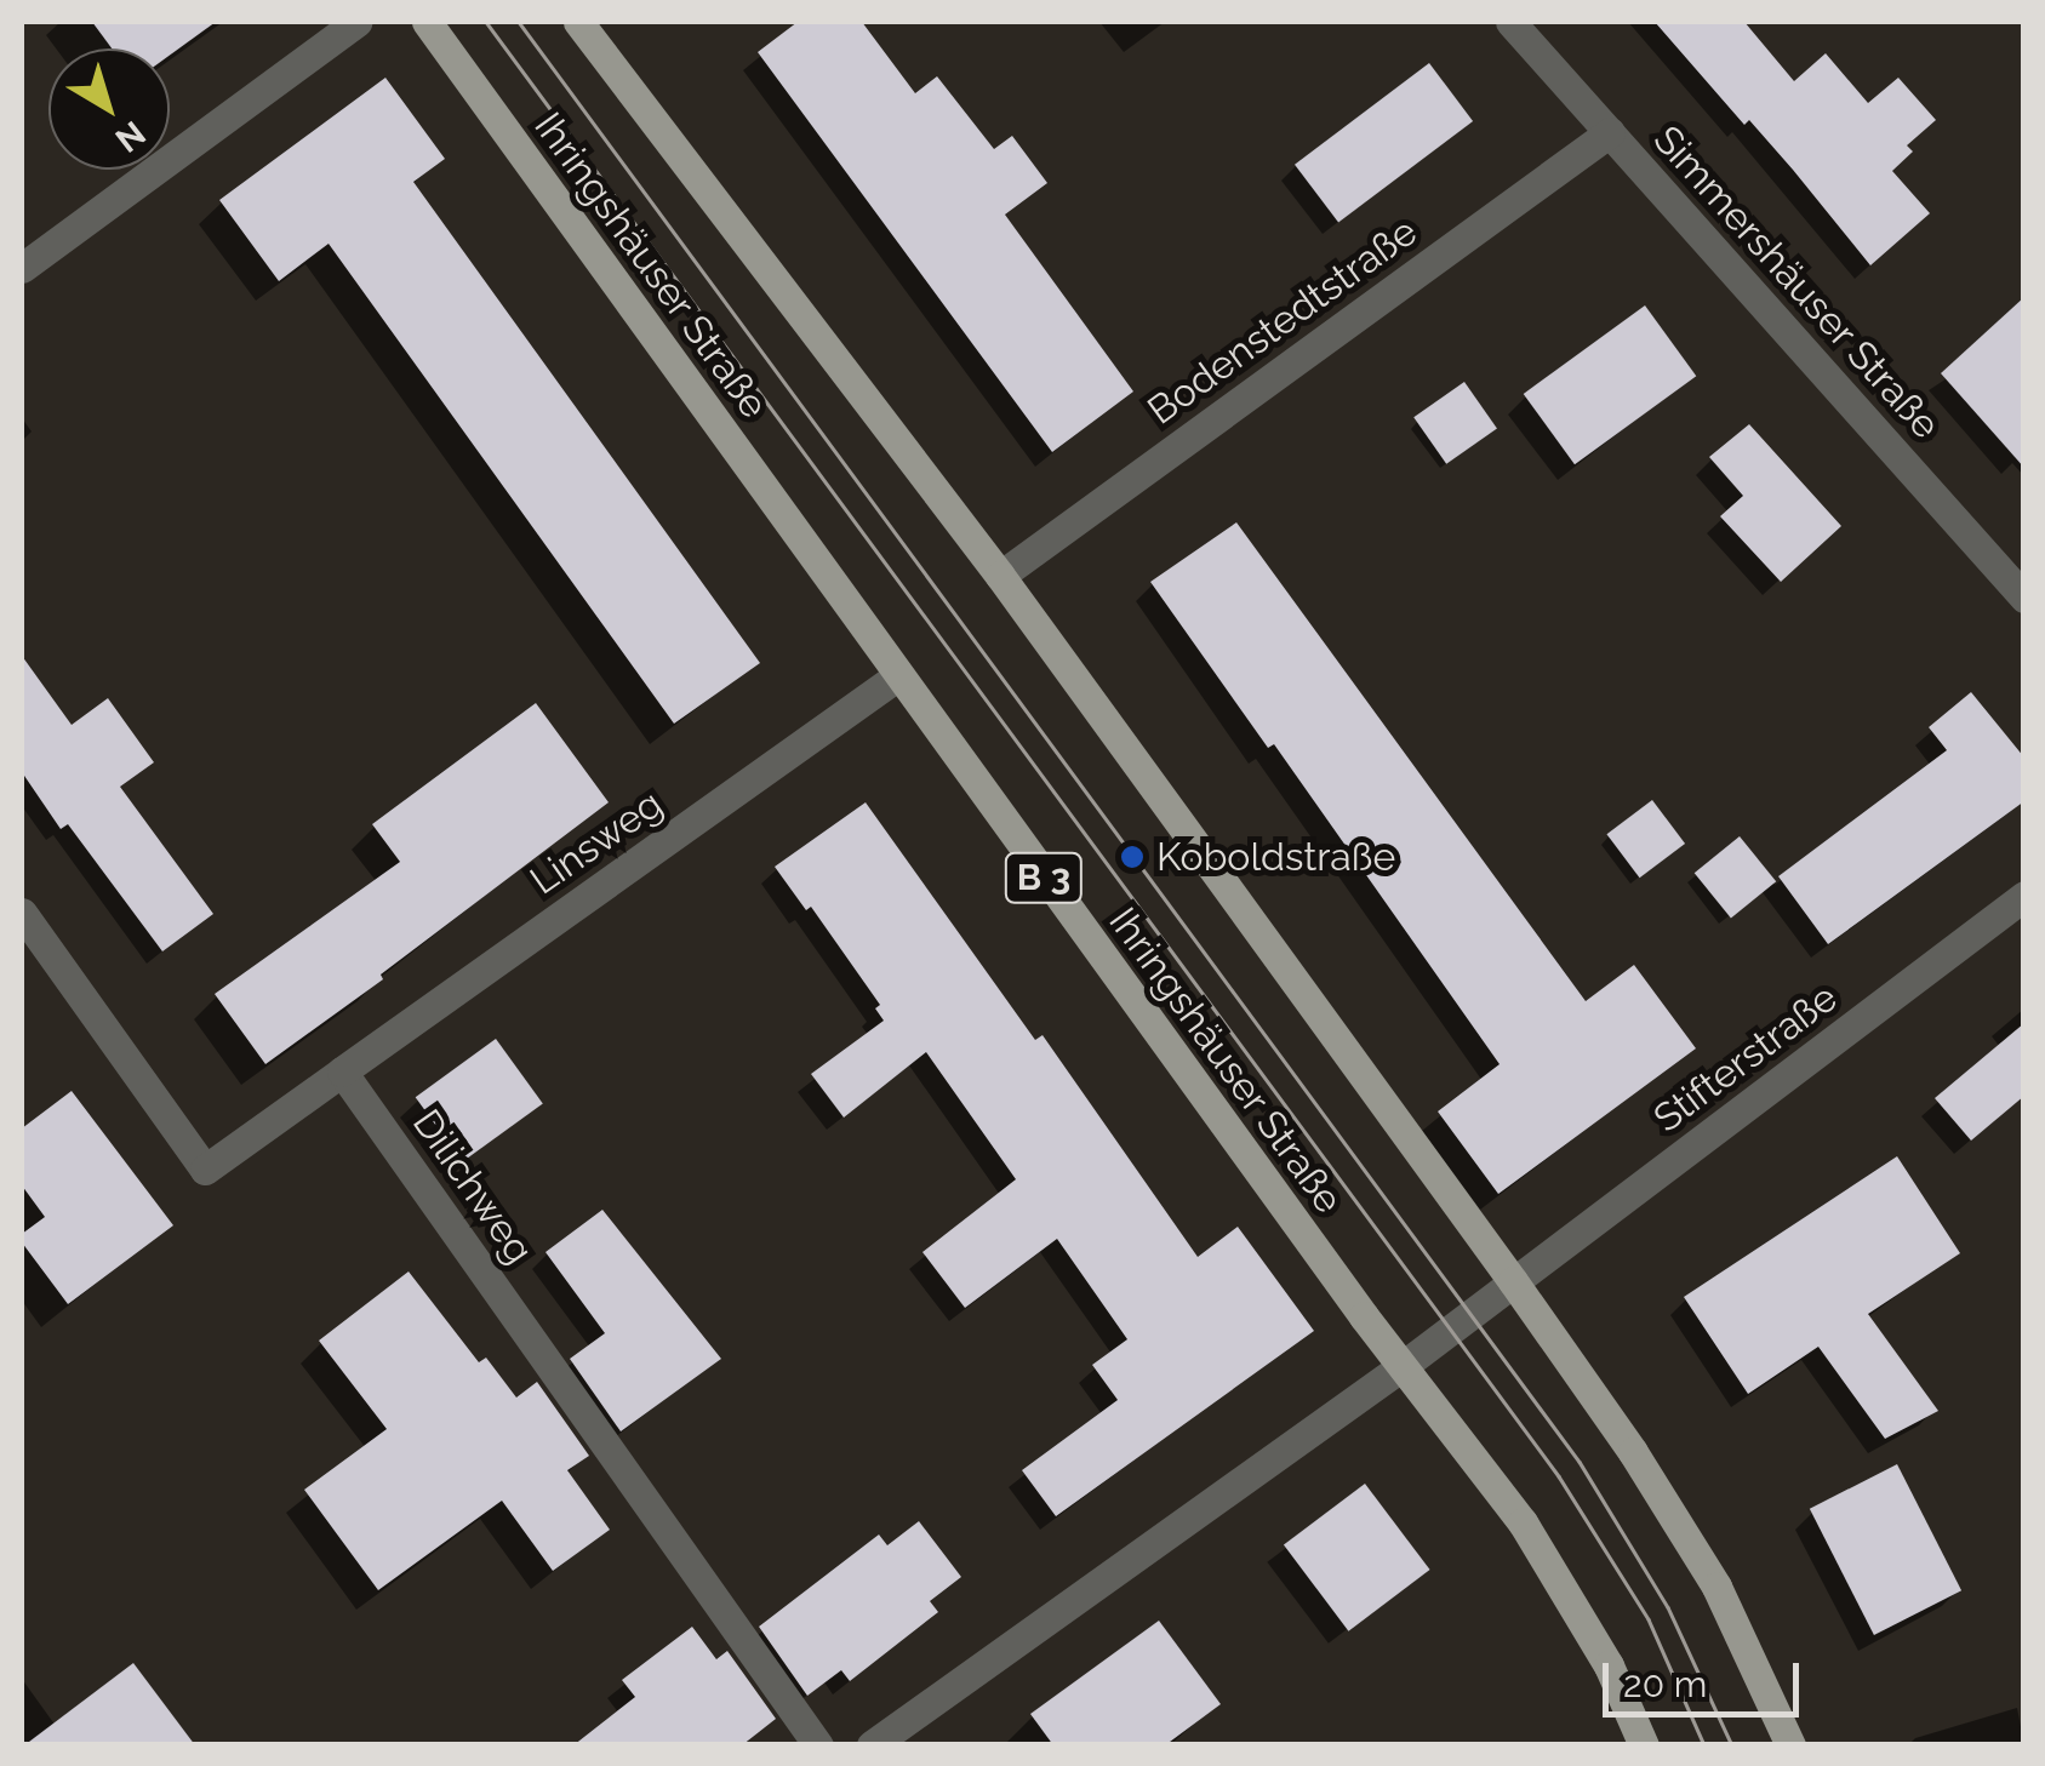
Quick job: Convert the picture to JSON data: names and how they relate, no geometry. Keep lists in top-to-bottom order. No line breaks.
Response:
{"streets":{"main road":["Ihringshäuser Straße","B 3"],"street":["Simmershäuser Straße","Bodenstedtstraße","Linsweg","Stifterstraße","Dilichweg"]},"crossings":[["Ihringshäuser Straße","Linsweg"],["Simmershäuser Straße","Bodenstedtstraße"],["Linsweg","Dilichweg"]],"places":["Koboldstraße"],"scale_bar":"20 m","north":"bottom right"}
